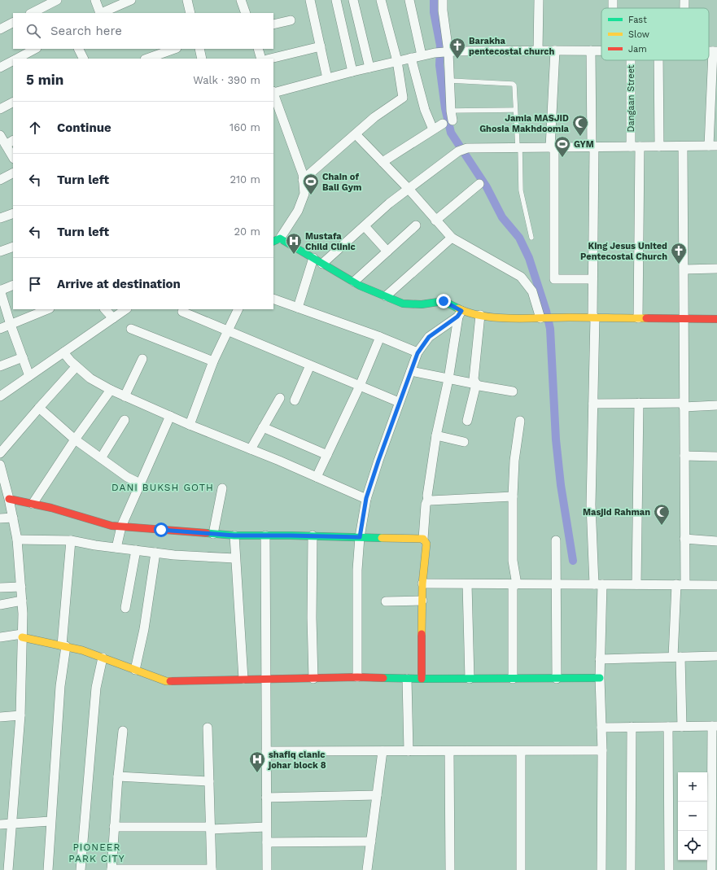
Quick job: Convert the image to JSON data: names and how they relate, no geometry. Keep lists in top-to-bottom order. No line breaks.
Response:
{"streets":{"street":["Dangaan Street"]},"districts":["DANI BUKSH GOTH","PIONEER PARK CITY"],"places":{"church":["Barakha pentecostal church","King Jesus United Pentecostal Church"],"mosque":["Jamia MASJID Ghosia Makhdoomia","Masjid Rahman"],"sports":["GYM","Chain of Bali Gym"],"hospital":["Mustafa Child Clinic","shafiq clanic johar block 8"]},"legend":["Fast","Slow","Jam"],"page":{"search":"Search here","heading":["5 min","Walk · 390 m"],"list":[["Continue","160 m"],["Turn left","210 m"],["Turn left","20 m"],"Arrive at destination"],"map_buttons":["+","−"]}}
